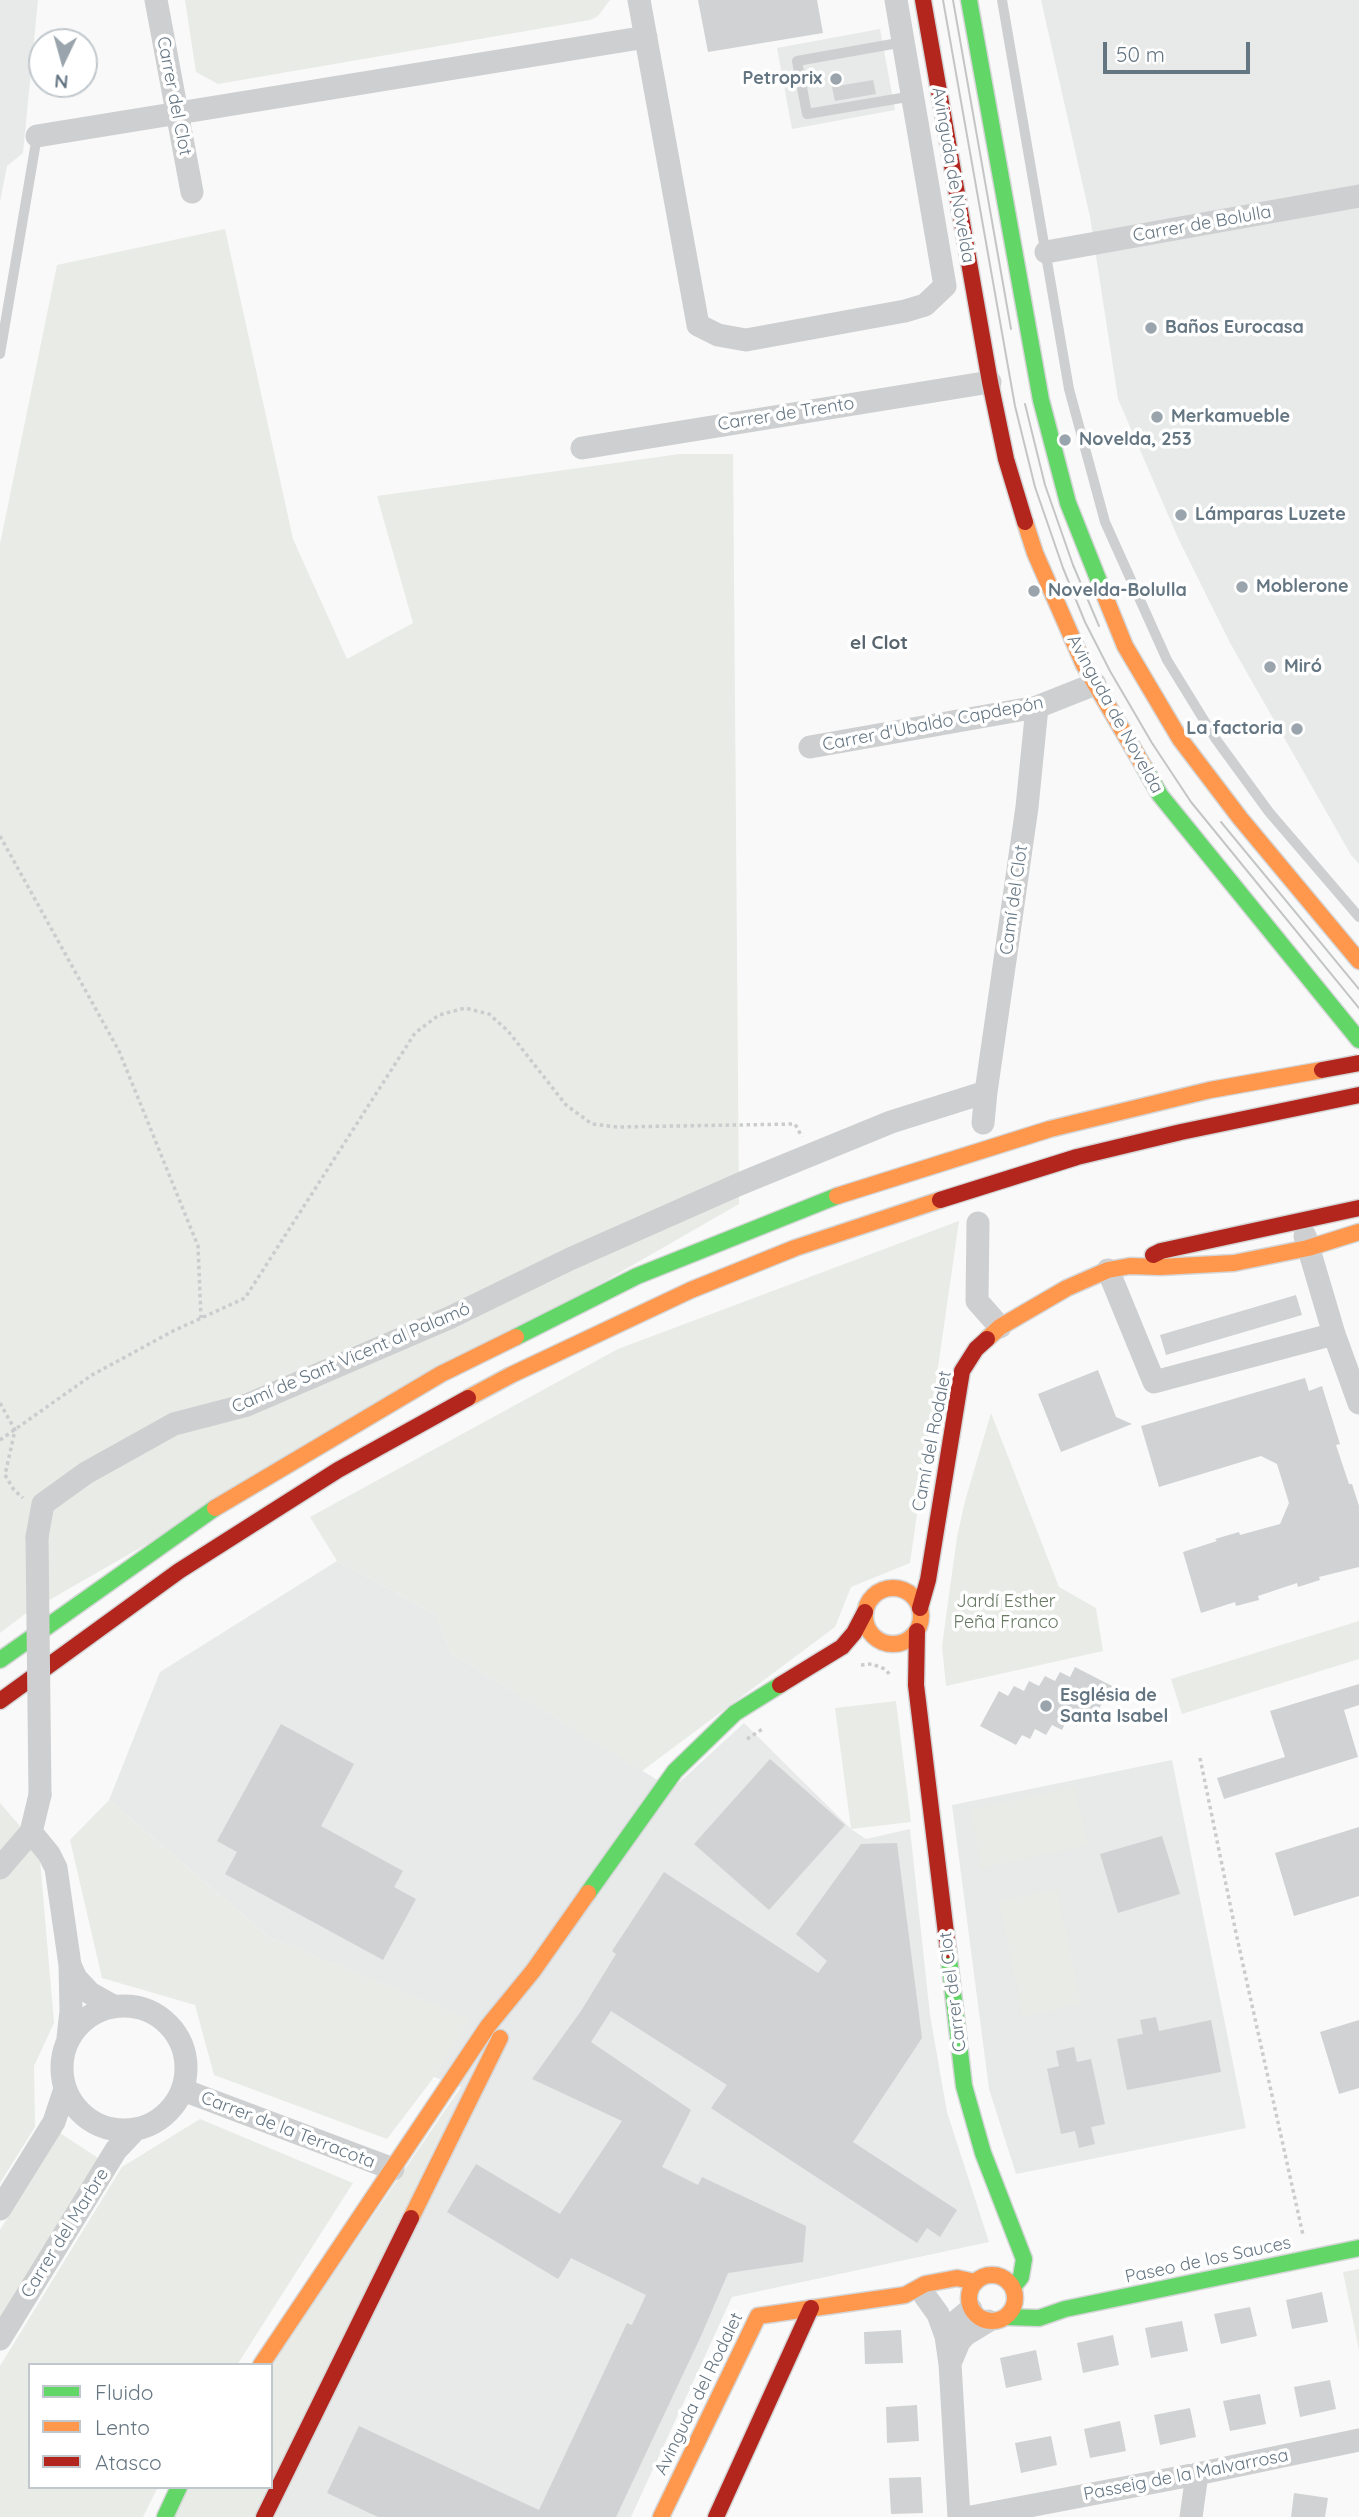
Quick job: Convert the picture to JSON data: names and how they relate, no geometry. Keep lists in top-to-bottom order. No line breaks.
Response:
{"streets":{"main road":["Carrer del Clot","Avinguda de Novelda","Camí del Rodalet","Paseo de los Sauces","Avinguda del Rodalet"],"street":["Carrer de Bolulla","Carrer de Trento","Carrer d'Ubaldo Capdepón","Camí del Clot","Camí de Sant Vicent al Palamó","Carrer de la Terracota","Carrer del Marbre","Passeig de la Malvarrosa"]},"crossings":[["Carrer del Clot","Camí del Rodalet"],["Avinguda de Novelda","Carrer de Trento"],["Avinguda de Novelda","Carrer d'Ubaldo Capdepón"],["Carrer d'Ubaldo Capdepón","Camí del Clot"],["Camí del Clot","Camí de Sant Vicent al Palamó"],["Carrer de la Terracota","Carrer del Marbre"],["Paseo de los Sauces","Avinguda del Rodalet"]],"districts":["el Clot"],"parks":["Jardí Esther Peña Franco"],"places":["Petroprix","Baños Eurocasa","Merkamueble","Novelda, 253","Lámparas Luzete","Moblerone","Novelda-Bolulla","Miró","La factoria","Església de Santa Isabel"],"legend":["Fluido","Lento","Atasco"],"scale_bar":"50 m","north":"bottom"}
